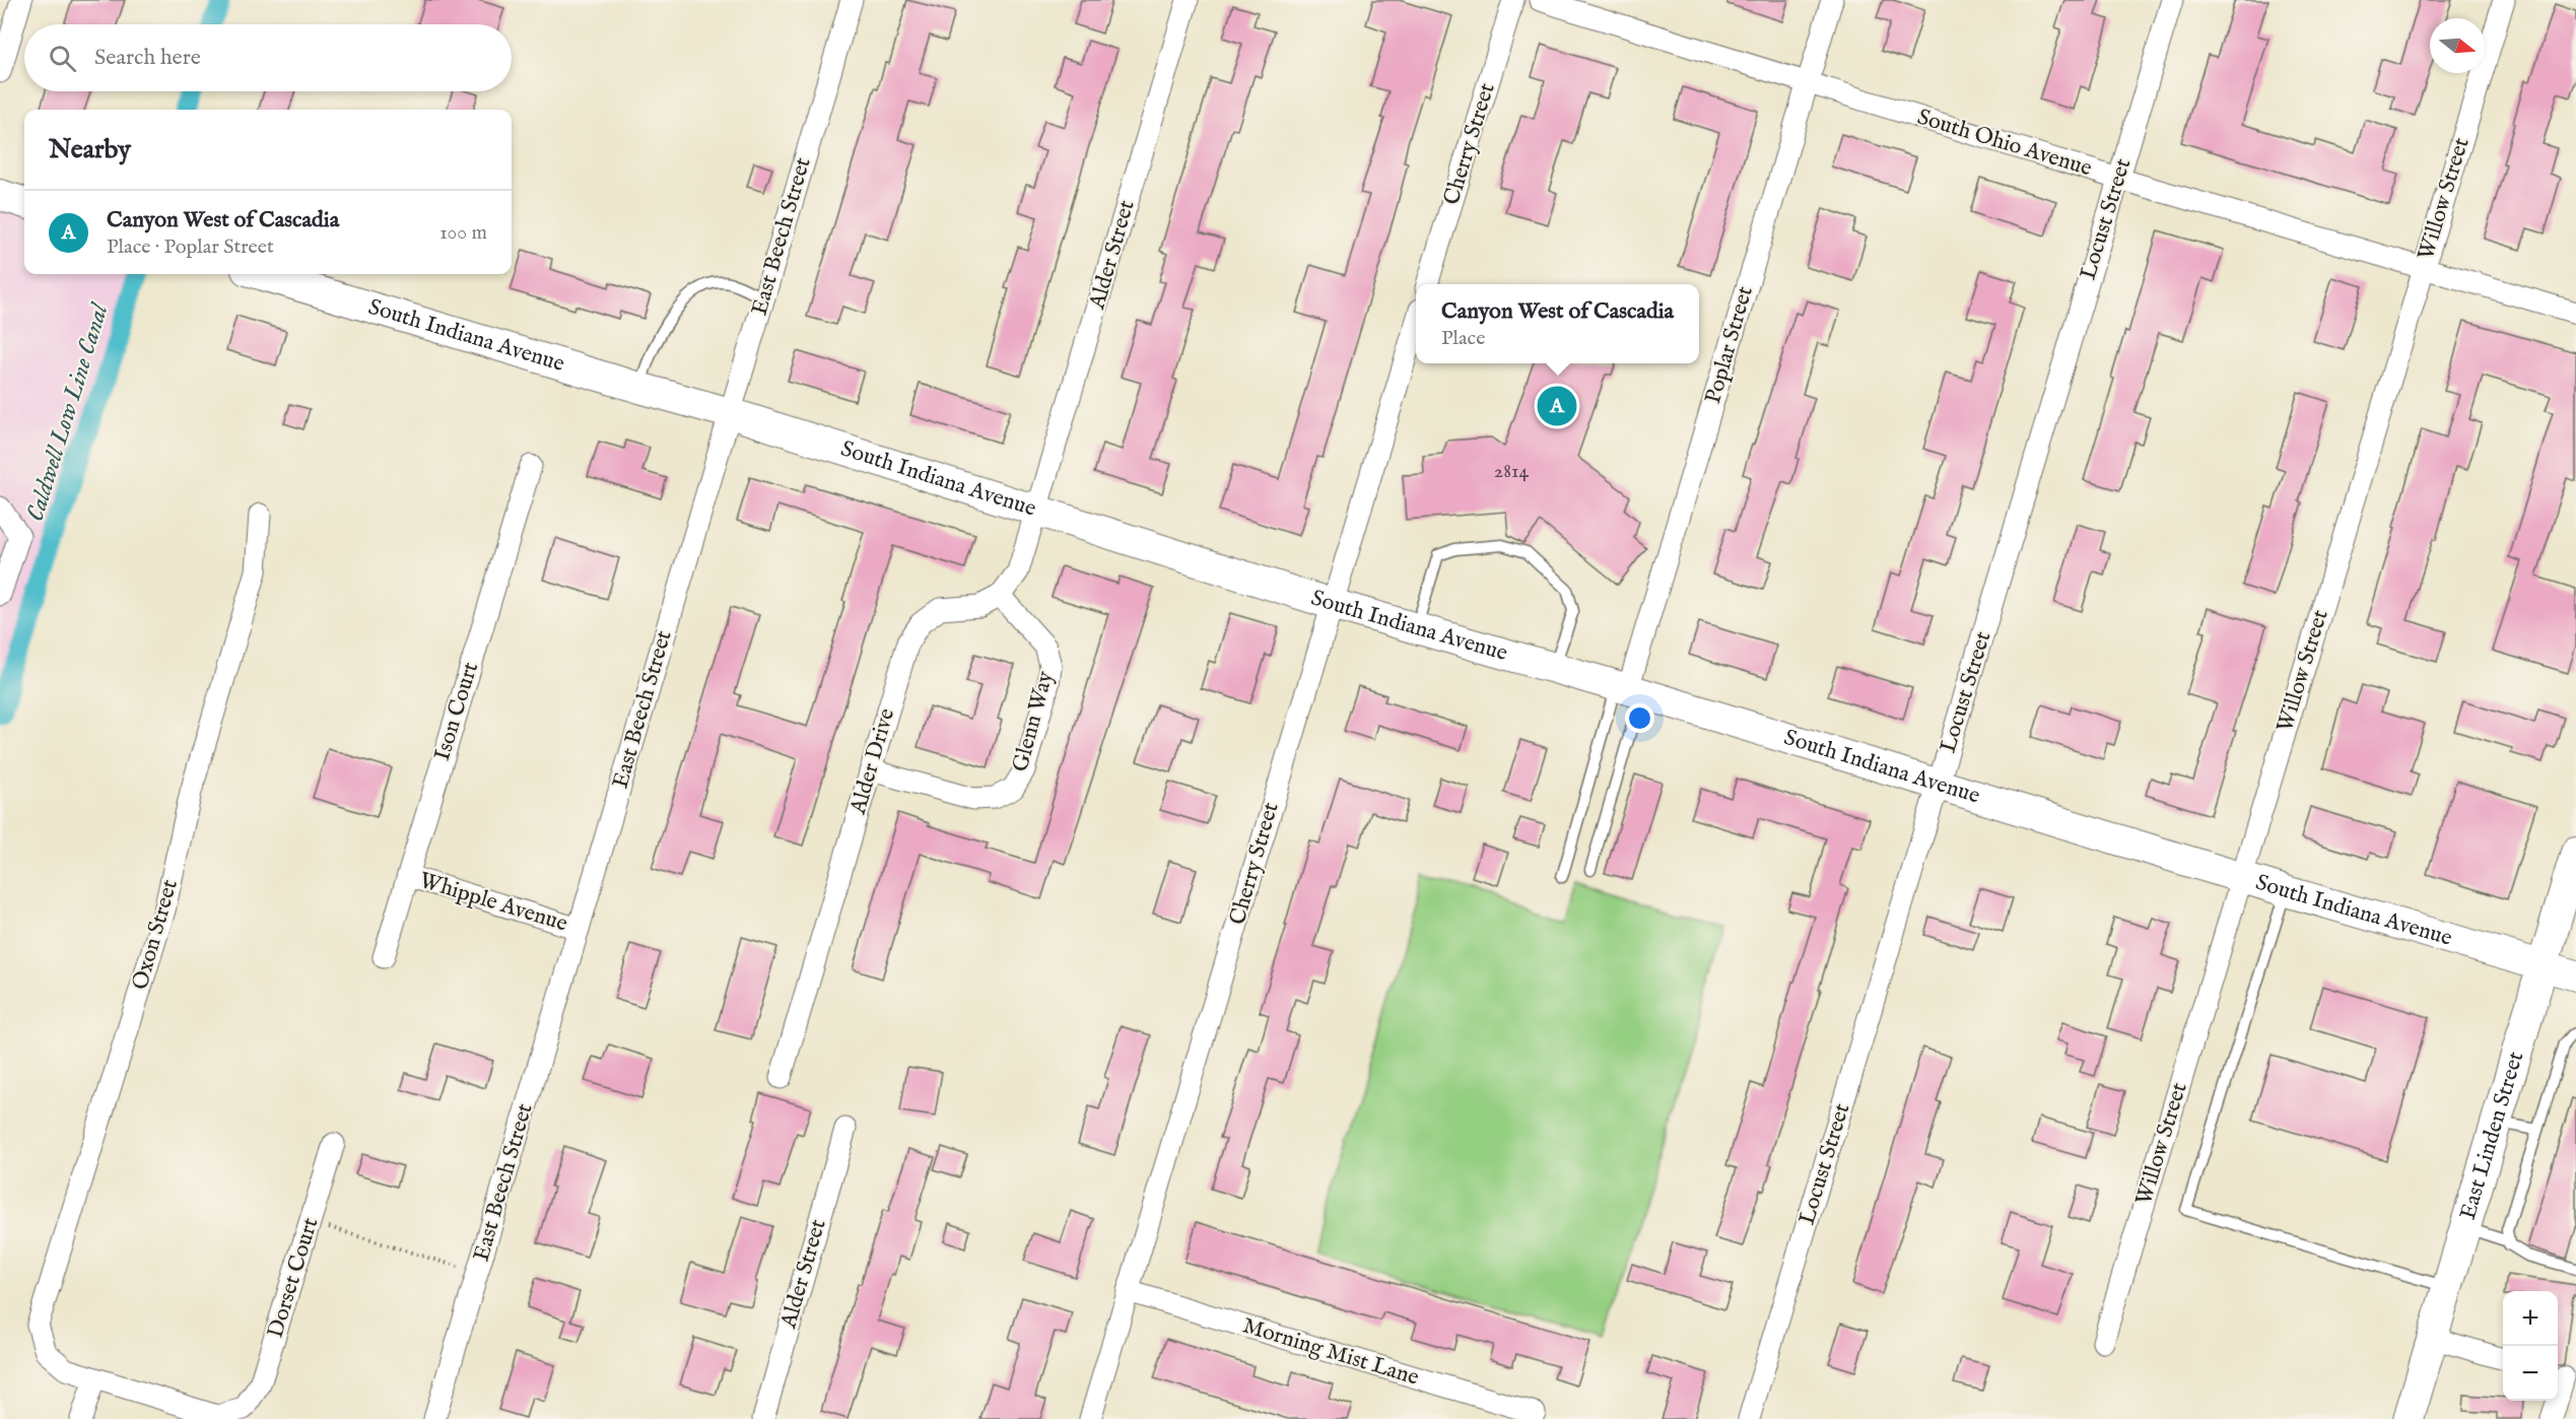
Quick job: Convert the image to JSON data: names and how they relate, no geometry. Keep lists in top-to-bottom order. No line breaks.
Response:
{"streets":{"main road":["South Indiana Avenue","East Linden Street"],"street":["South Ohio Avenue","Cherry Street","Willow Street","Locust Street","East Beech Street","Alder Street","Poplar Street","Ison Court","Glenn Way","Alder Drive","Whipple Avenue","Oxon Street","Dorset Court","Morning Mist Lane"]},"crossings":[["South Ohio Avenue","Willow Street"],["South Ohio Avenue","Locust Street"],["South Ohio Avenue","Poplar Street"],["Cherry Street","South Indiana Avenue"],["Cherry Street","Morning Mist Lane"],["Willow Street","South Indiana Avenue"],["Locust Street","South Indiana Avenue"],["East Beech Street","South Indiana Avenue"],["East Beech Street","Whipple Avenue"],["Alder Street","South Indiana Avenue"],["South Indiana Avenue","Poplar Street"],["South Indiana Avenue","East Linden Street"],["Ison Court","Whipple Avenue"],["Glenn Way","Alder Drive"],["Oxon Street","Dorset Court"]],"water":["Caldwell Low Line Canal"],"house_numbers":["2814"],"north":"right","page":{"search":"Search here","heading":"Nearby","list":[{"mark":"A","name":"Canyon West of Cascadia","note":"Place · Poplar Street","value":"100 m"}],"popup":["Canyon West of Cascadia","Place"],"pins":"A","map_buttons":["+","−"]}}
